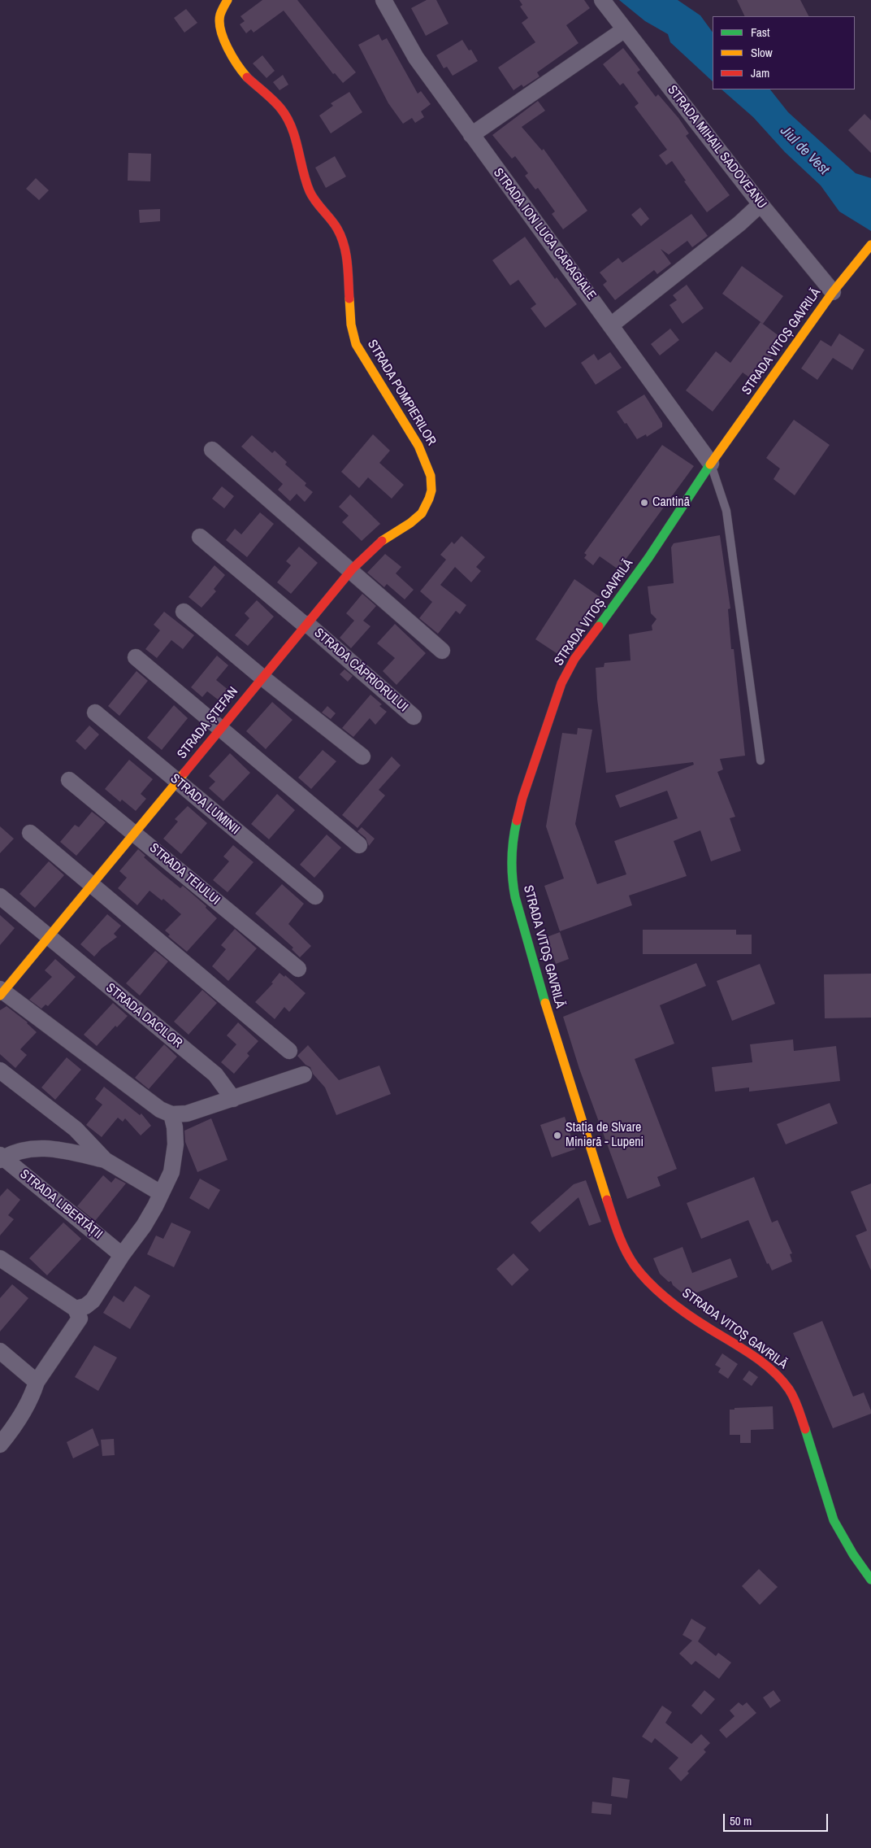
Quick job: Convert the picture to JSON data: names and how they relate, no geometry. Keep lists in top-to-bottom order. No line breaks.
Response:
{"streets":{"street":["STRADA MIHAIL SADOVEANU","STRADA ION LUCA CARAGIALE","STRADA VITOȘ GAVRILĂ","STRADA POMPIERILOR","STRADA CĂPRIORULUI","STRADA ȘTEFAN","STRADA LUMINII","STRADA TEIULUI","STRADA DACILOR","STRADA LIBERTĂȚII"]},"crossings":[["STRADA MIHAIL SADOVEANU","STRADA VITOȘ GAVRILĂ"],["STRADA ION LUCA CARAGIALE","STRADA VITOȘ GAVRILĂ"],["STRADA POMPIERILOR","STRADA ȘTEFAN"],["STRADA CĂPRIORULUI","STRADA ȘTEFAN"],["STRADA ȘTEFAN","STRADA LUMINII"],["STRADA ȘTEFAN","STRADA TEIULUI"],["STRADA ȘTEFAN","STRADA DACILOR"]],"water":["Jiul de Vest"],"places":["Cantină","Stația de Slvare Minieră - Lupeni"],"legend":["Fast","Slow","Jam"],"scale_bar":"50 m"}
